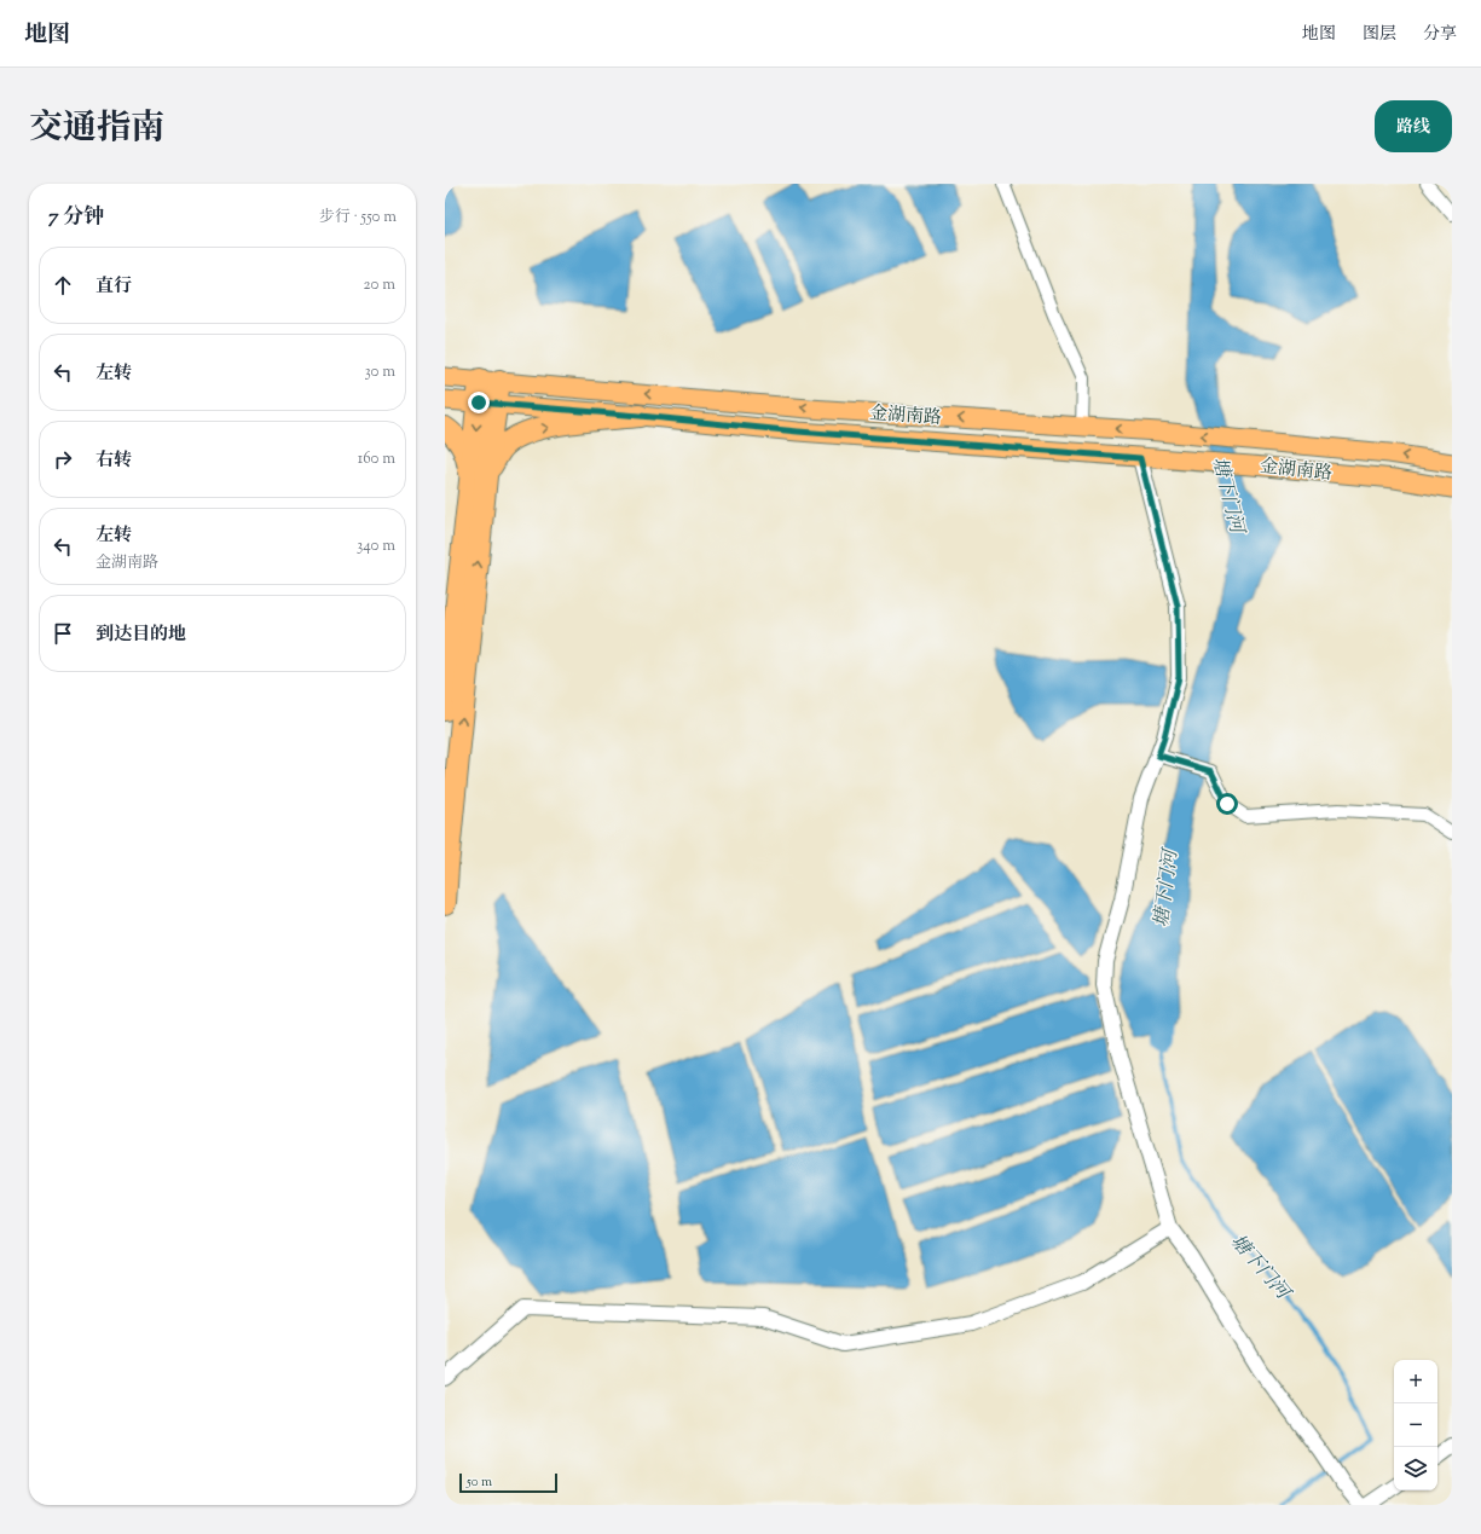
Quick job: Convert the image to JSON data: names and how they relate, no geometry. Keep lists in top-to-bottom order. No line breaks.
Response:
{"streets":{"main road":["金湖南路"]},"water":["塘下门河"],"scale_bar":"50 m","page":{"header":"地图","nav":["地图","图层","分享"],"title":"交通指南","buttons":"路线","heading":["7 分钟","步行 · 550 m"],"list":[["直行","20 m"],["左转","30 m"],["右转","160 m"],["左转","金湖南路","340 m"],"到达目的地"],"map_buttons":["+","−"],"scale":"50 m"}}
